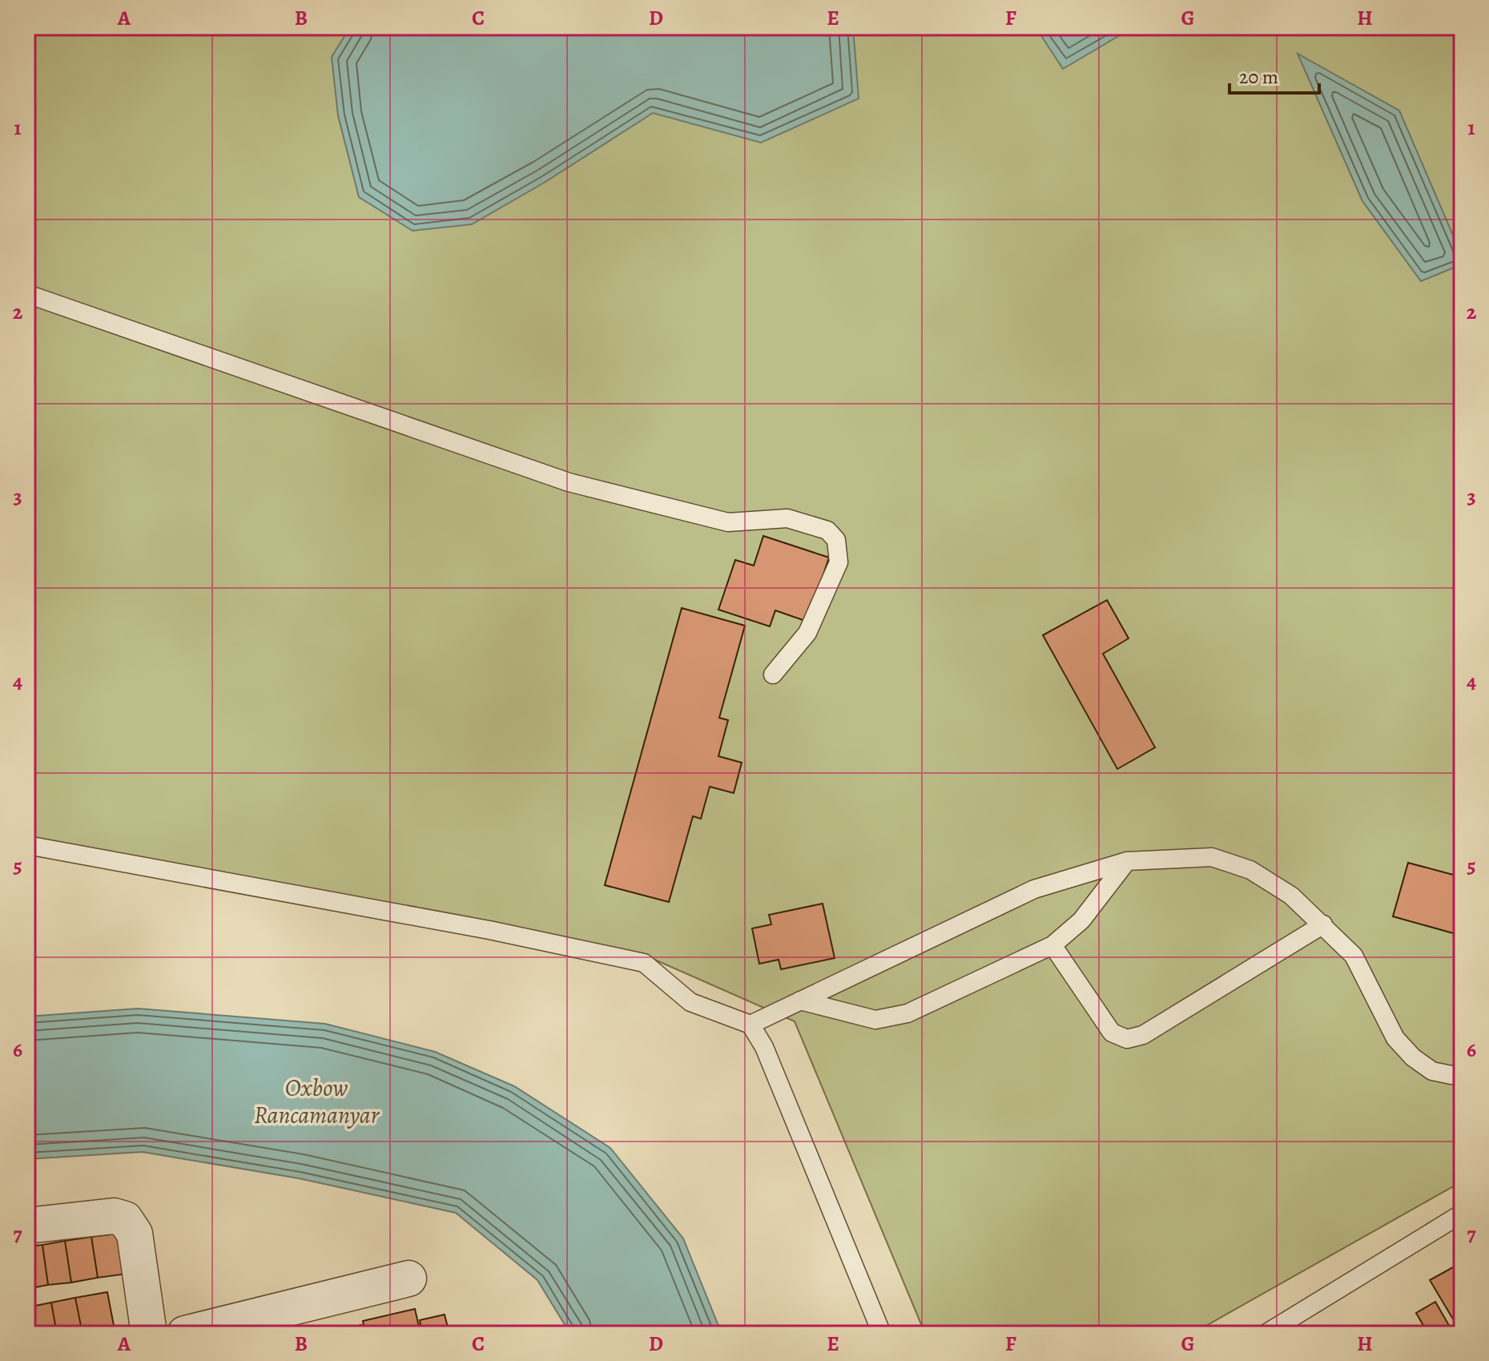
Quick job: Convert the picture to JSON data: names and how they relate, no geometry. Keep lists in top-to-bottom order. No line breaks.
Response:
{"water":["Oxbow Rancamanyar"],"scale_bar":"20 m","grid":{"columns":["A","B","C","D","E","F","G","H"],"rows":["1","2","3","4","5","6","7"]}}
